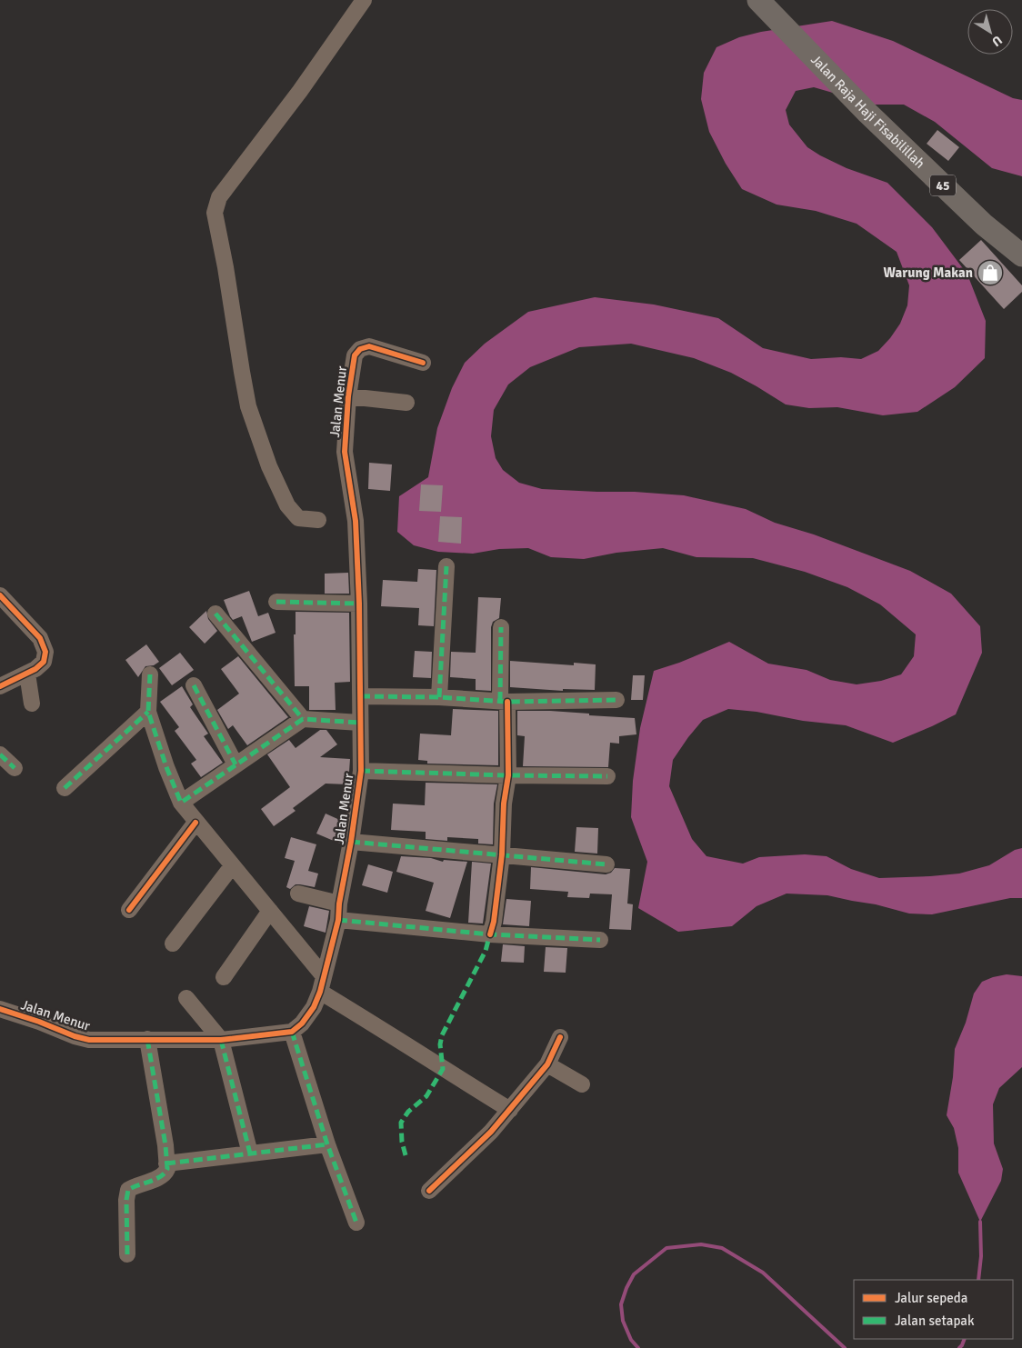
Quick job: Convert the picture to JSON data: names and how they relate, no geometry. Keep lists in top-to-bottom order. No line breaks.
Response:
{"streets":{"highway":["Jalan Raja Haji Fisabilillah","45"],"street":["Jalan Menur"]},"places":{"shop":["Warung Makan"]},"legend":["Jalur sepeda","Jalan setapak"],"north":"bottom right"}
